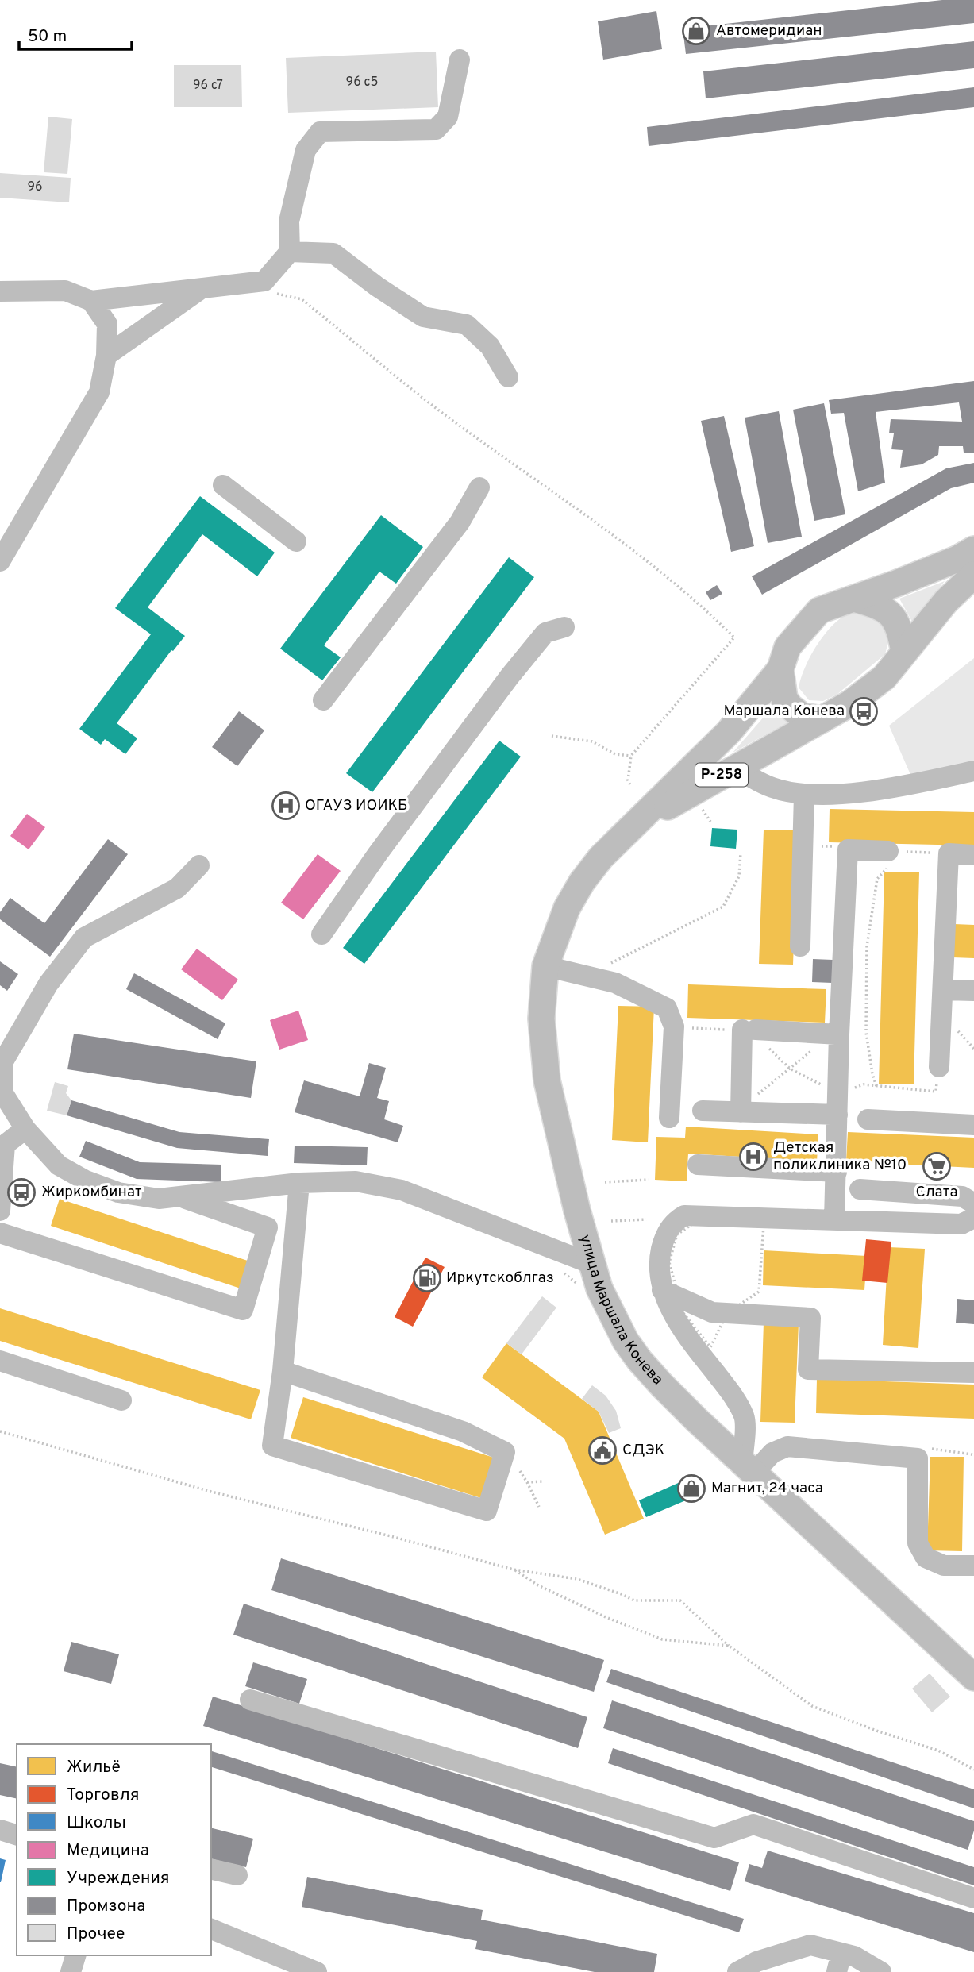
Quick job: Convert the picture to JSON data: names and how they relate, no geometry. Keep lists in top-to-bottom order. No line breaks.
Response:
{"streets":{"main road":["Р-258","улица Маршала Конева"]},"crossings":[["Р-258","улица Маршала Конева"]],"places":{"shop":["Автомеридиан","Магнит, 24 часа"],"bus stop":["Маршала Конева","Жиркомбинат"],"hospital":["ОГАУЗ ИОИКБ","Детская поликлиника №10"],"supermarket":["Слата"],"fuel station":["Иркутскоблгаз"],"public building":["СДЭК"]},"house_numbers":["96 с5","96 с7","96"],"legend":["Жильё","Торговля","Школы","Медицина","Учреждения","Промзона","Прочее"],"scale_bar":"50 m"}
